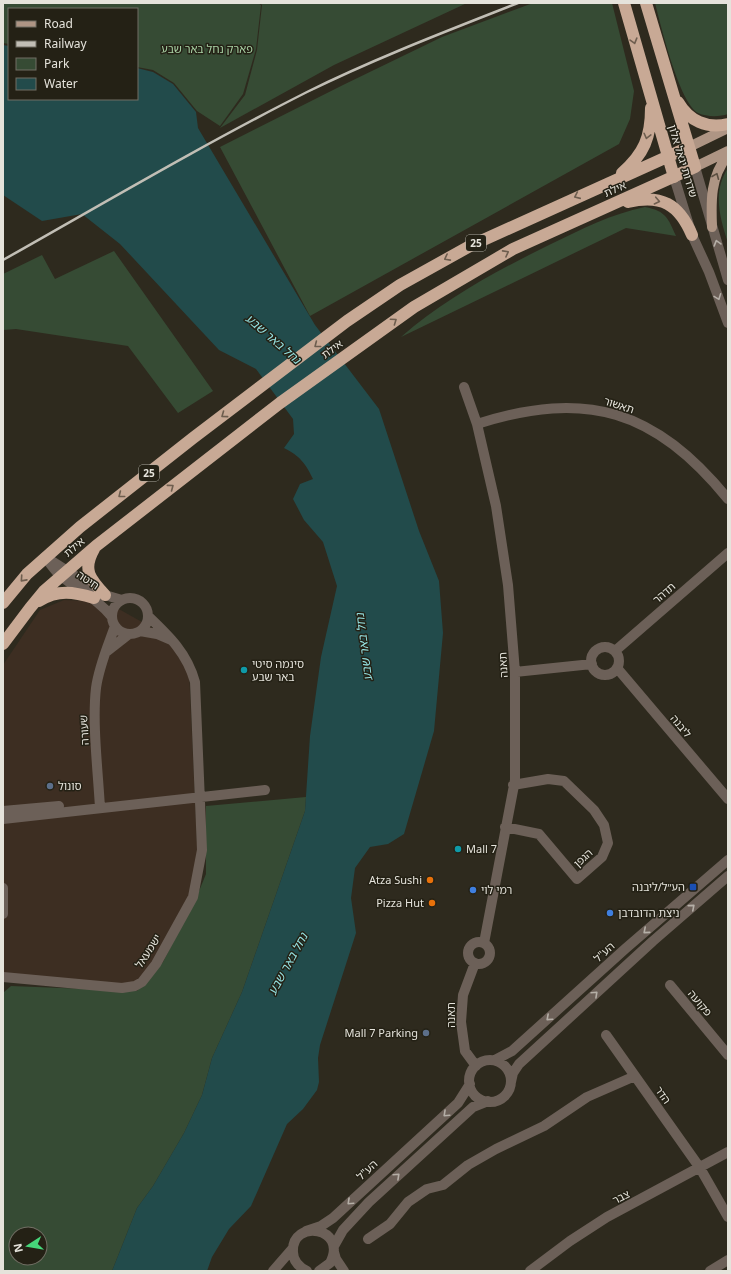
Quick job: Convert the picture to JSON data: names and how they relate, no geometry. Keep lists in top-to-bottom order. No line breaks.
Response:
{"streets":{"highway":["שדרות יגאל אלון","אילת","25"],"street":["תאשור","חיטה","תדהר","תאנה","ליבנה","שעורה","הגפן","ישמעאל","הע\"ל","פקועה","הדר","צבר"]},"crossings":[["שדרות יגאל אלון","אילת"],["אילת","חיטה"],["תאשור","תאנה"],["חיטה","שעורה"],["חיטה","ישמעאל"],["תדהר","ליבנה"],["תאנה","הגפן"],["תאנה","הע\"ל"],["הדר","צבר"]],"water":["נחל באר שבע"],"parks":["פארק נחל באר שבע"],"places":{"other":["סינמה סיטי באר שבע","סונול","Mall 7","Atza Sushi","רמי לוי","Pizza Hut","ניצת הדובדבן","Mall 7 Parking"],"transit":["הע״ל/ליבנה"]},"legend":["Road","Railway","Park","Water"],"north":"left"}
